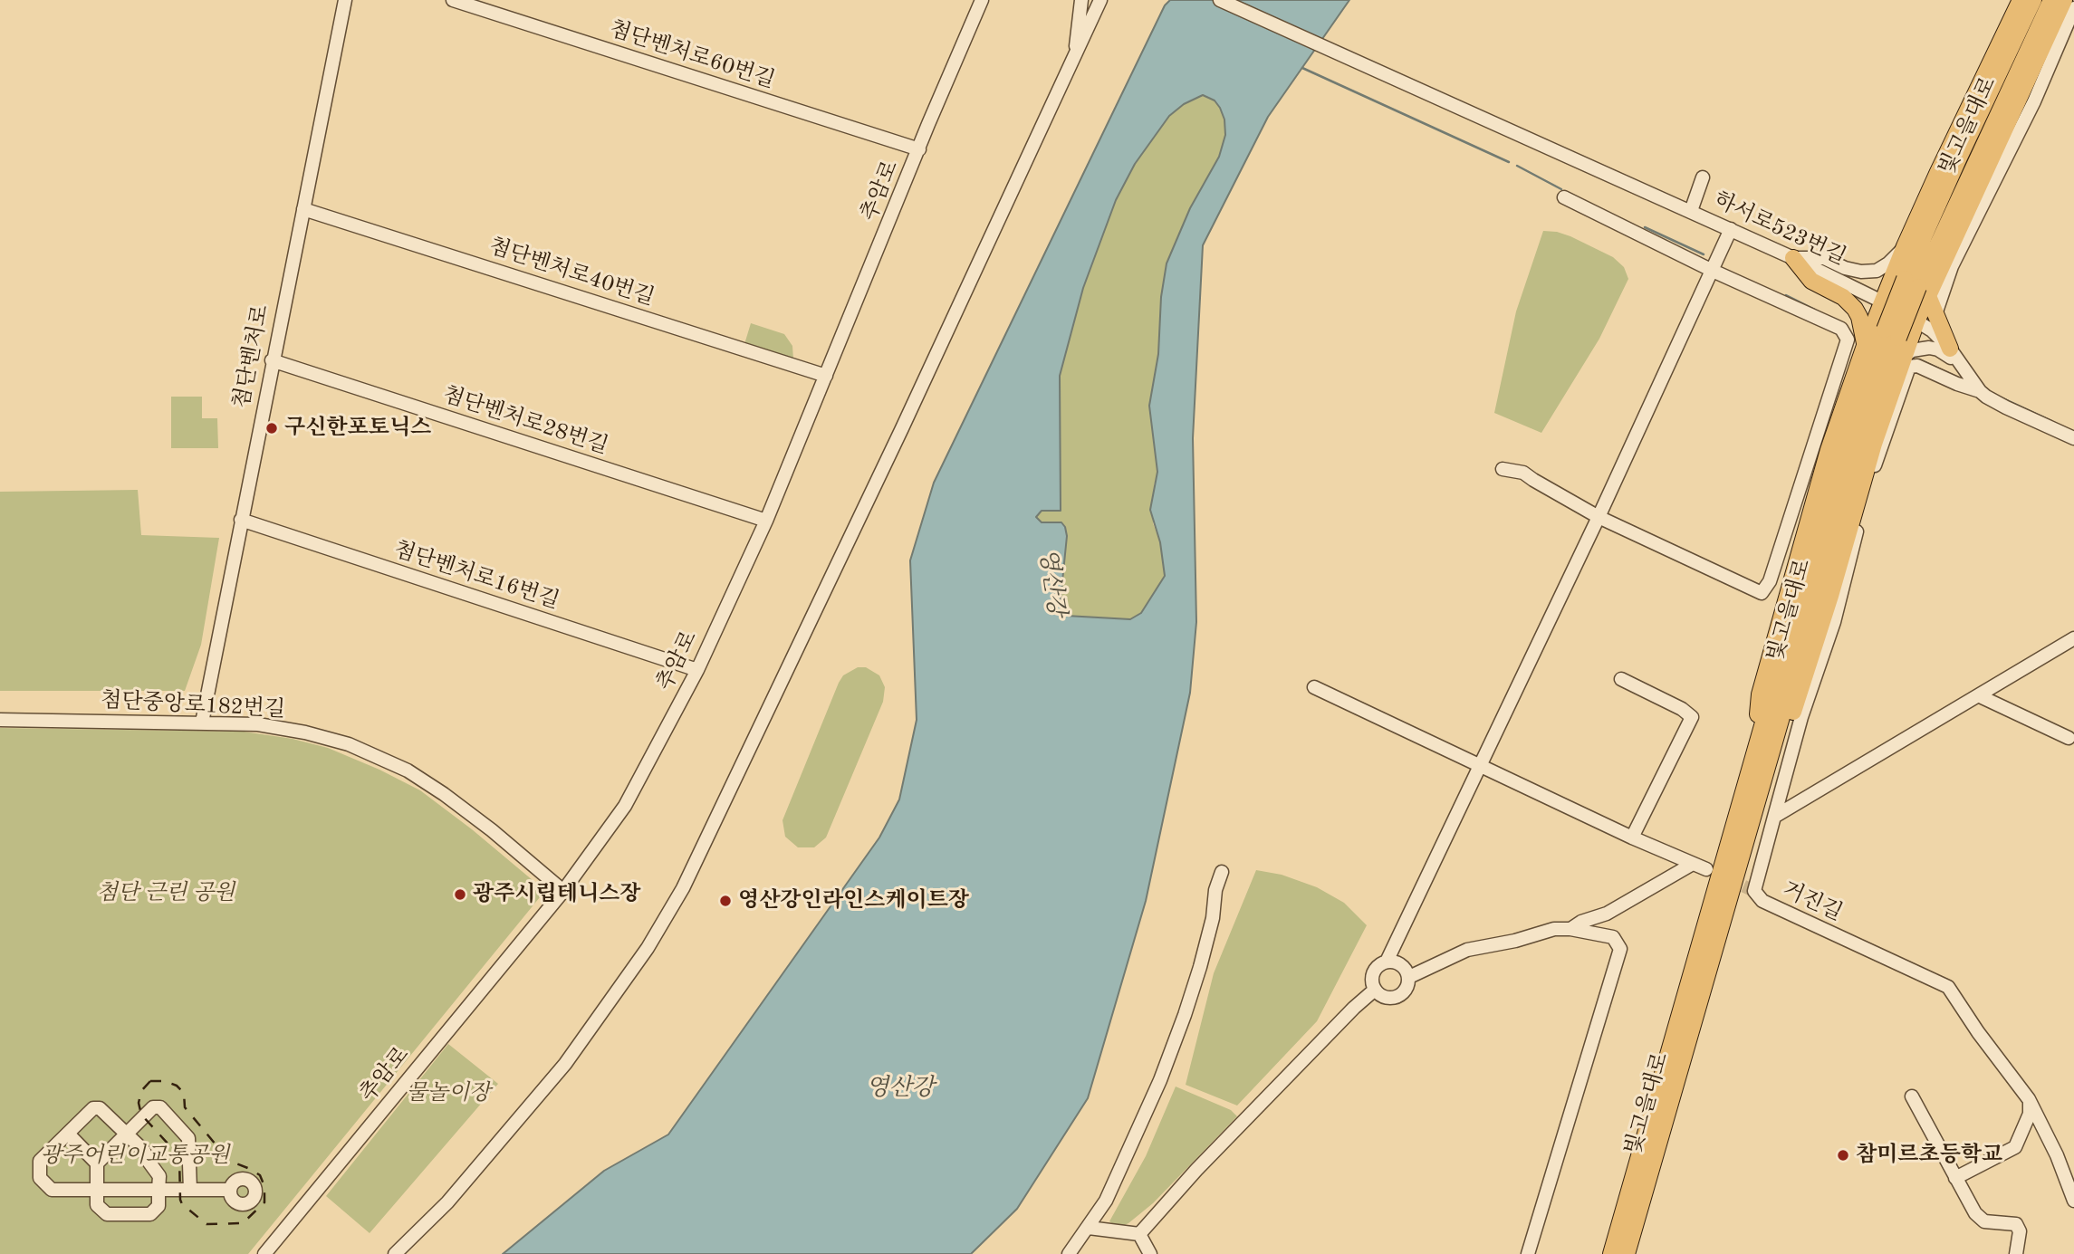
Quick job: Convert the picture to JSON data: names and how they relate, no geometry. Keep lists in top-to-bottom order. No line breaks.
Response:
{"streets":{"main road":["빛고을대로"],"street":["첨단벤처로60번길","추암로","하서로523번길","첨단벤처로40번길","첨단벤처로","첨단벤처로28번길","첨단벤처로16번길","첨단중앙로182번길","거진길"]},"crossings":[["첨단벤처로60번길","추암로"],["추암로","첨단벤처로40번길"],["추암로","첨단벤처로28번길"],["추암로","첨단벤처로16번길"],["추암로","첨단중앙로182번길"],["첨단벤처로40번길","첨단벤처로"],["첨단벤처로","첨단벤처로28번길"],["첨단벤처로","첨단벤처로16번길"],["첨단벤처로","첨단중앙로182번길"]],"water":["영산강"],"parks":["첨단 근린 공원","물놀이장","광주어린이교통공원"],"places":["구신한포토닉스","광주시립테니스장","영산강인라인스케이트장","참미르초등학교"]}
